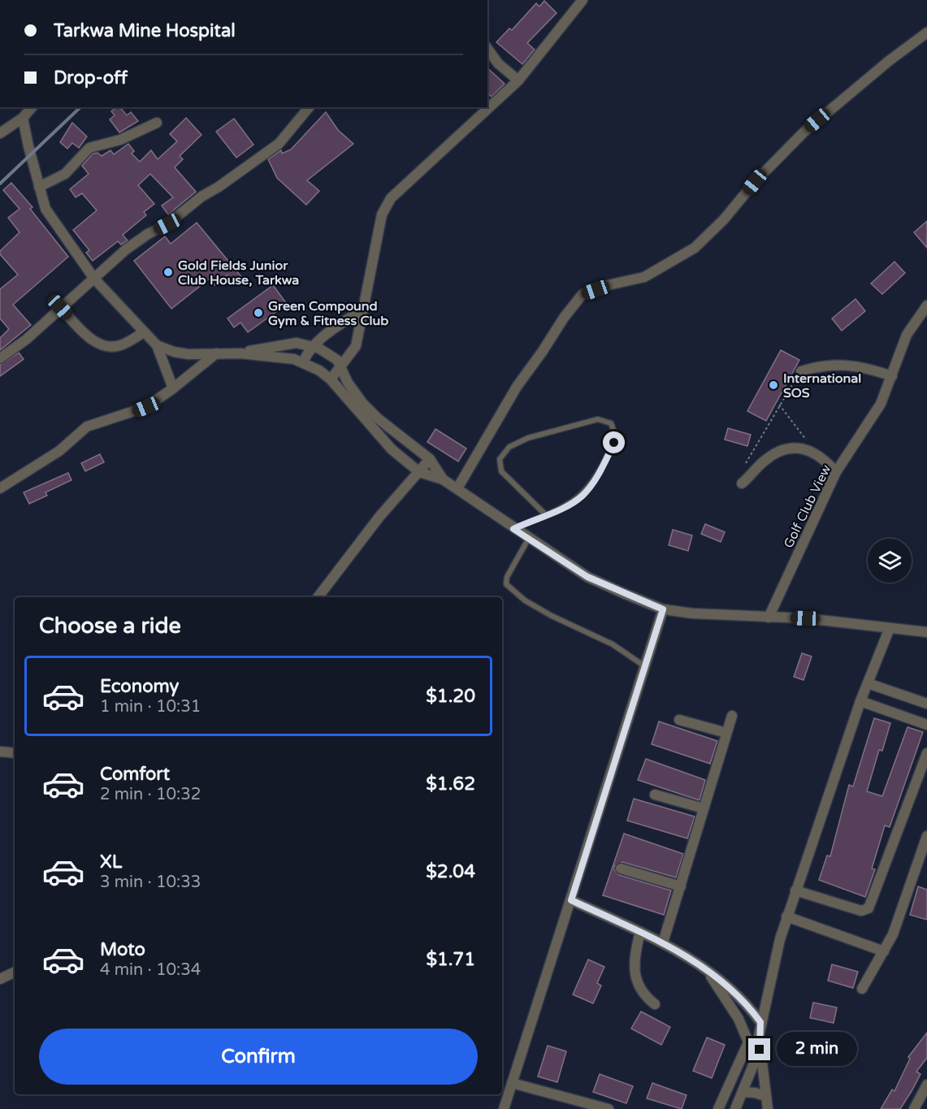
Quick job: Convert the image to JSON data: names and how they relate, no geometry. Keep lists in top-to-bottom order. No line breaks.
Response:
{"streets":{"street":["Golf Club View"]},"places":["Gold Fields Junior Club House, Tarkwa","Green Compound Gym & Fitness Club","International SOS"],"page":{"banner":["Tarkwa Mine Hospital","Drop-off"],"heading":"Choose a ride","list":[{"name":"Economy","note":"1 min · 10:31","value":"$1.20"},{"name":"Comfort","note":"2 min · 10:32","value":"$1.62"},{"name":"XL","note":"3 min · 10:33","value":"$2.04"},{"name":"Moto","note":"4 min · 10:34","value":"$1.71"}],"buttons":"Confirm","bubble":"2 min"}}
